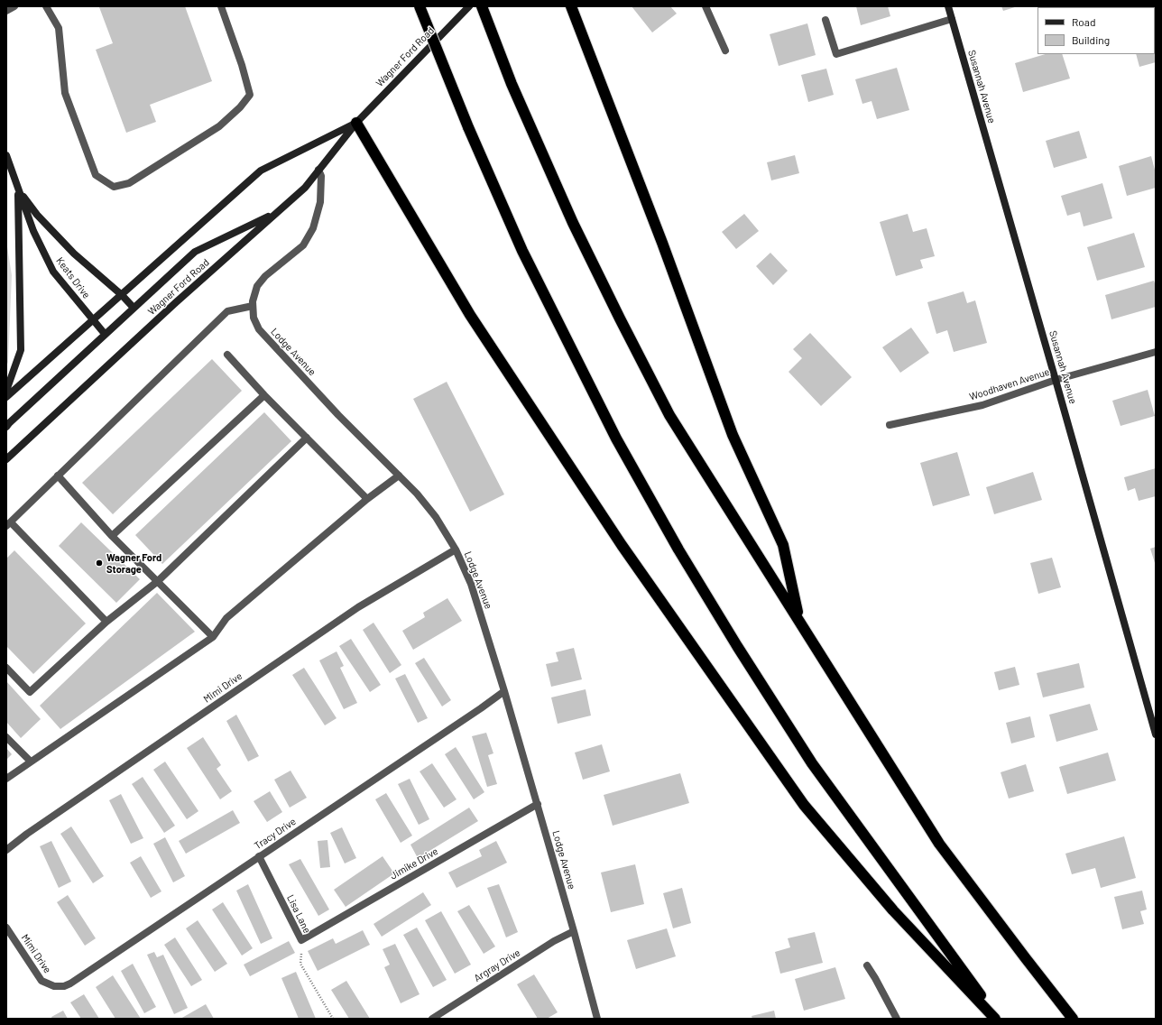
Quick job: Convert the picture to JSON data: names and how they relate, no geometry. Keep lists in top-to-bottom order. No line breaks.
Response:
{"streets":{"main road":["Wagner Ford Road","Susannah Avenue","Keats Drive"],"street":["Lodge Avenue","Woodhaven Avenue","Mimi Drive","Tracy Drive","Jimike Drive","Lisa Lane","Argray Drive"]},"crossings":[["Wagner Ford Road","Keats Drive"],["Wagner Ford Road","Lodge Avenue"],["Susannah Avenue","Woodhaven Avenue"],["Lodge Avenue","Mimi Drive"],["Lodge Avenue","Tracy Drive"],["Lodge Avenue","Jimike Drive"],["Lodge Avenue","Argray Drive"],["Mimi Drive","Tracy Drive"],["Tracy Drive","Lisa Lane"],["Jimike Drive","Lisa Lane"]],"places":["Wagner Ford Storage"],"legend":["Road","Building"]}
